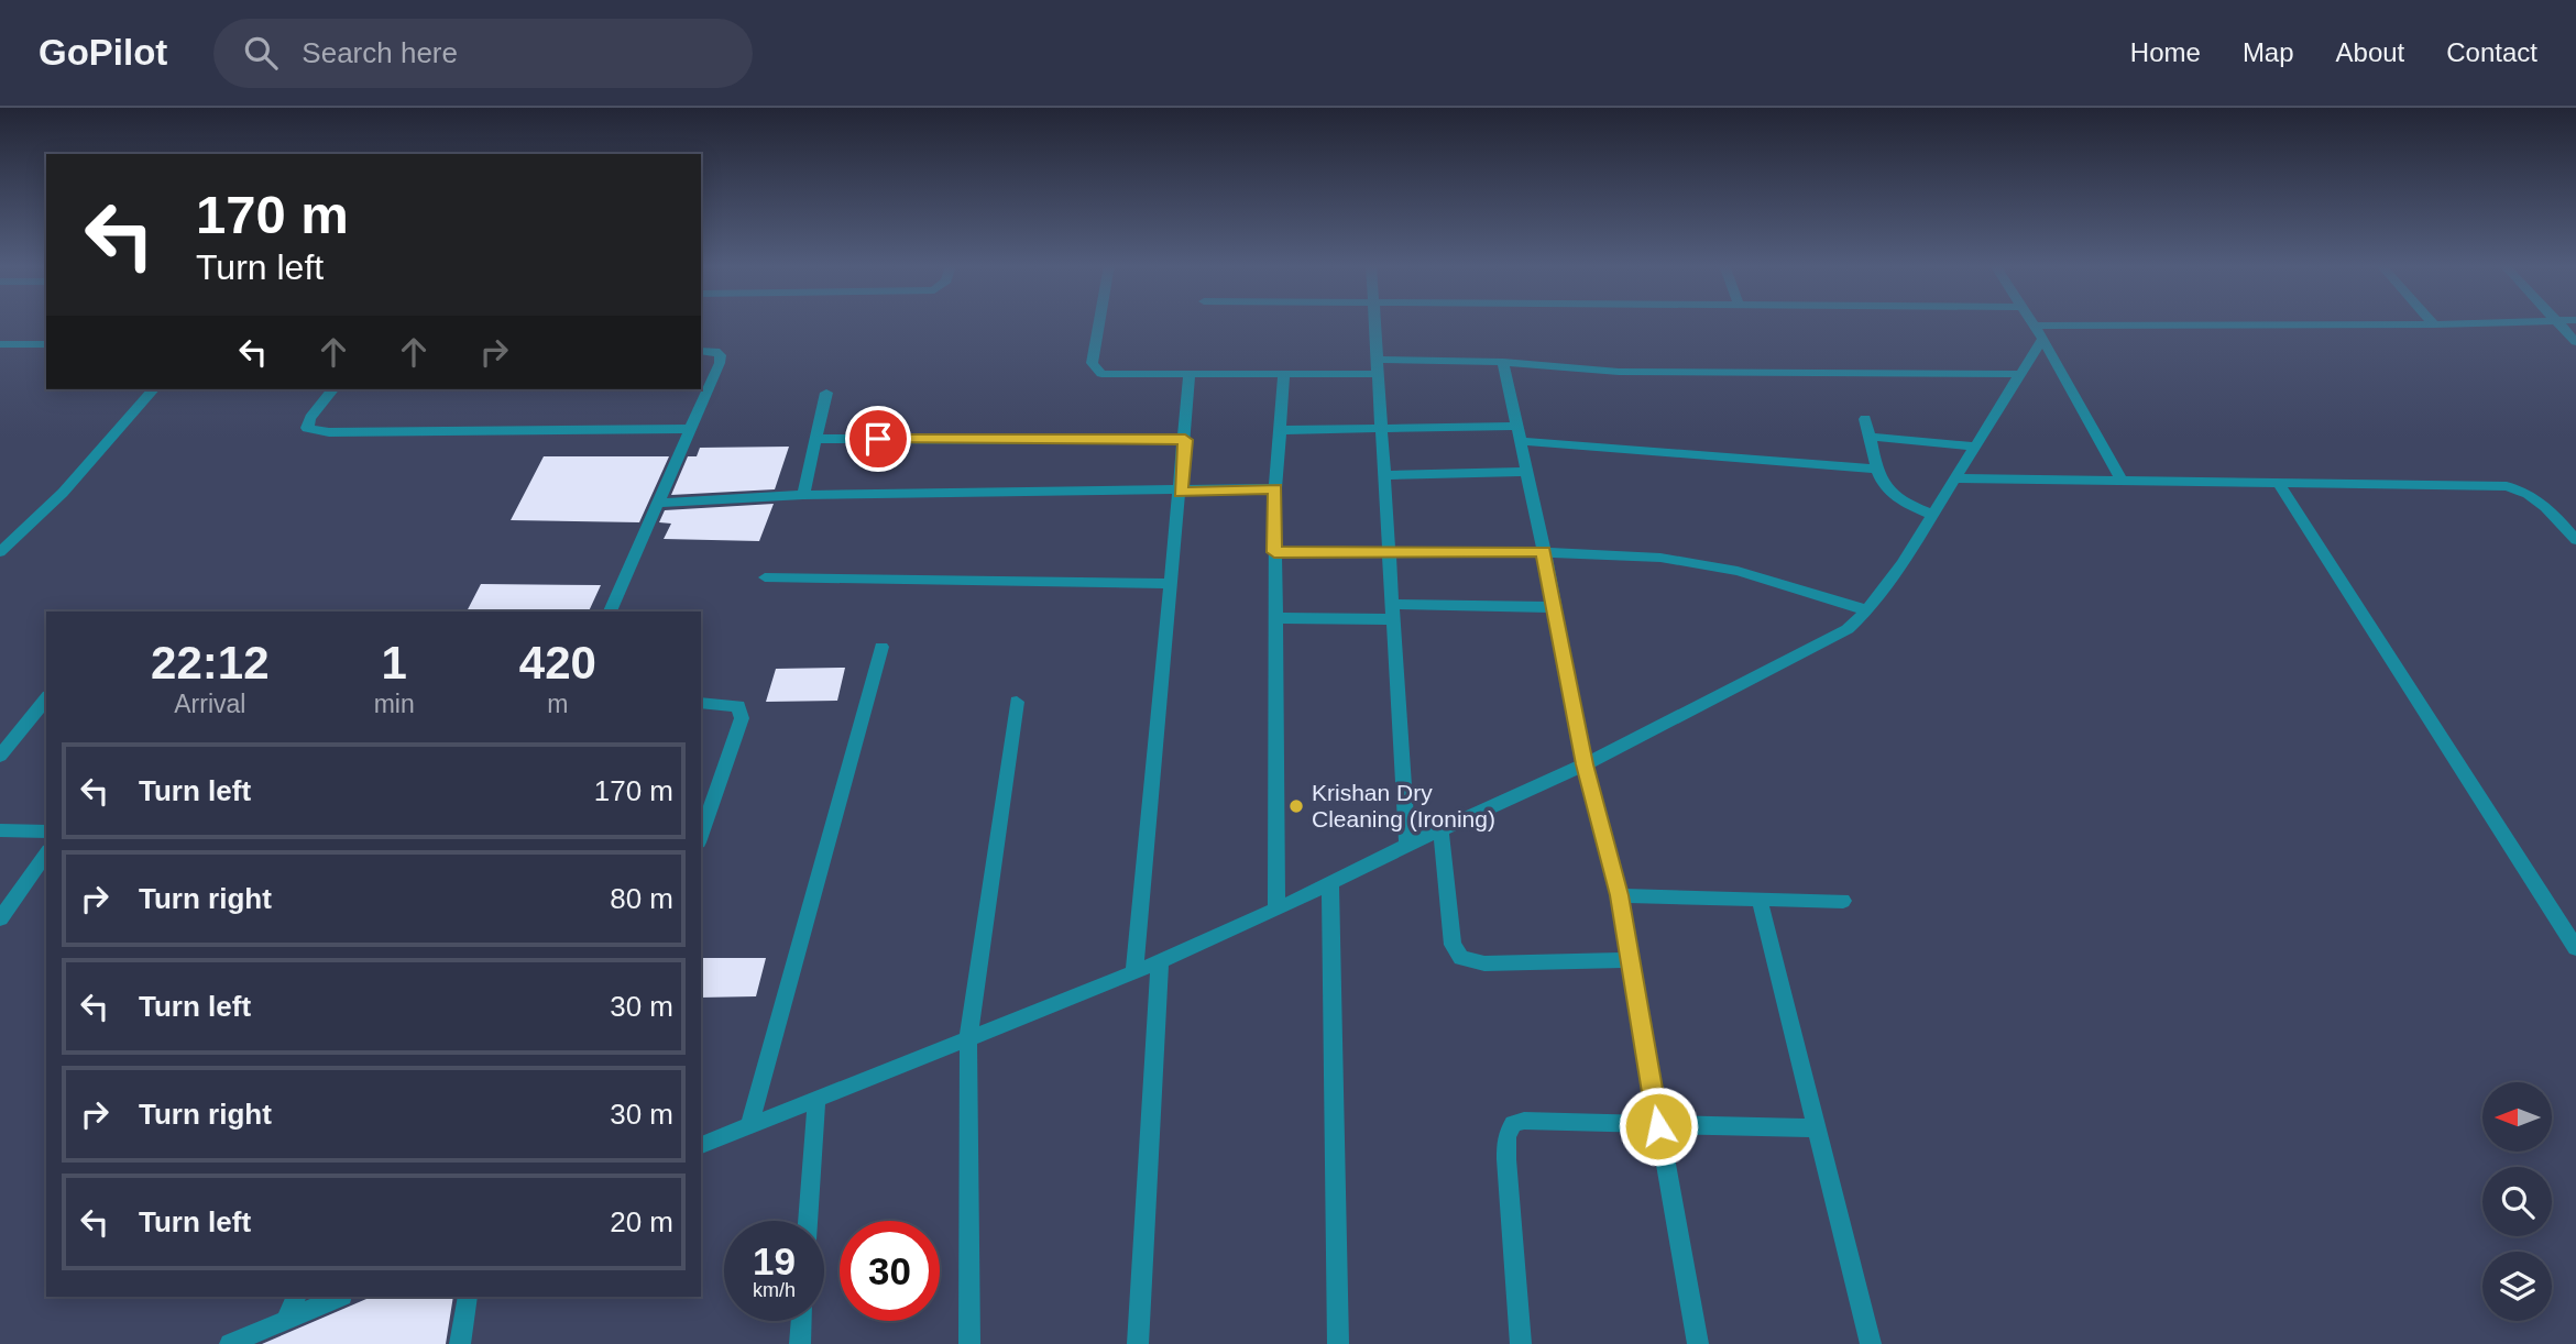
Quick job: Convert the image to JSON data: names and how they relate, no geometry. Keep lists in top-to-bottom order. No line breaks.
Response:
{"places":["Krishan Dry Cleaning (Ironing)"],"north":"left","page":{"header":"GoPilot","search":"Search here","nav":["Home","Map","About","Contact"],"turn":["170 m","Turn left"],"eta":["22:12","Arrival","1","min","420","m"],"list":[{"name":"Turn left","value":"170 m"},{"name":"Turn right","value":"80 m"},{"name":"Turn left","value":"30 m"},{"name":"Turn right","value":"30 m"},{"name":"Turn left","value":"20 m"}],"speed":"19 km/h","limit":"30"}}
